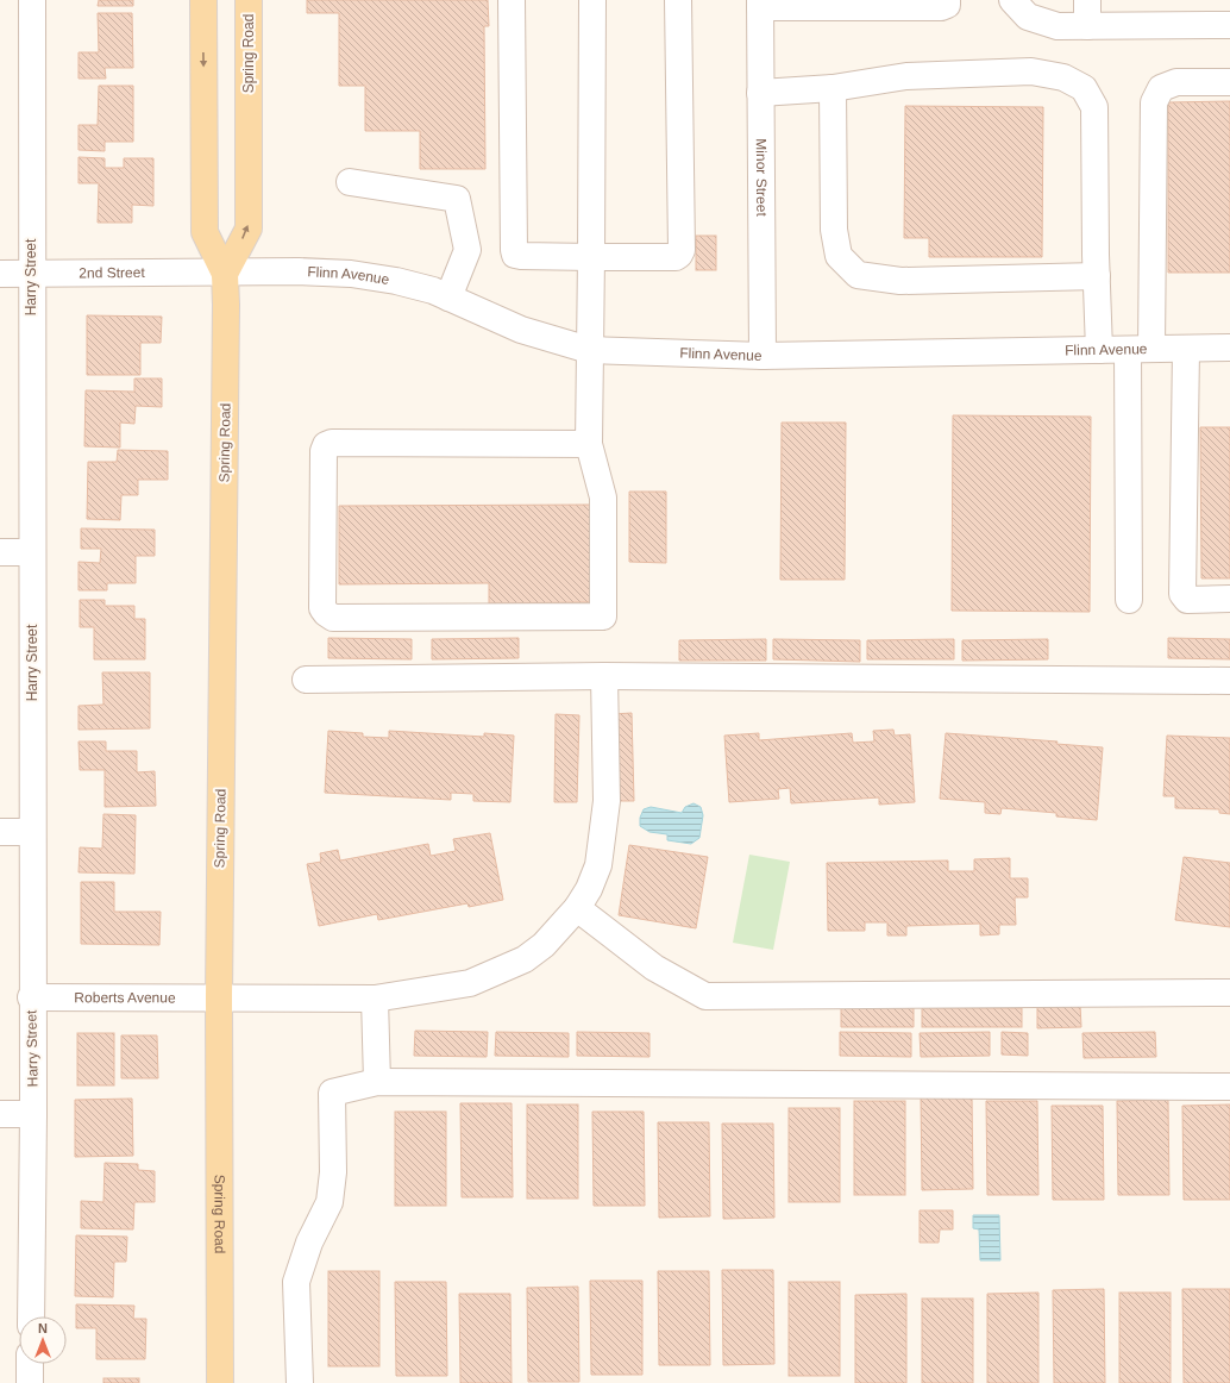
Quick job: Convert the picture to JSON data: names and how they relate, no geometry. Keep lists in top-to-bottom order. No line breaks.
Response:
{"streets":{"main road":["Spring Road"],"street":["Minor Street","2nd Street","Flinn Avenue","Harry Street","Roberts Avenue"]},"crossings":[["Spring Road","2nd Street"],["Spring Road","Flinn Avenue"],["Spring Road","Roberts Avenue"],["Minor Street","Flinn Avenue"],["2nd Street","Flinn Avenue"],["2nd Street","Harry Street"],["Harry Street","Roberts Avenue"]],"north":"top"}
